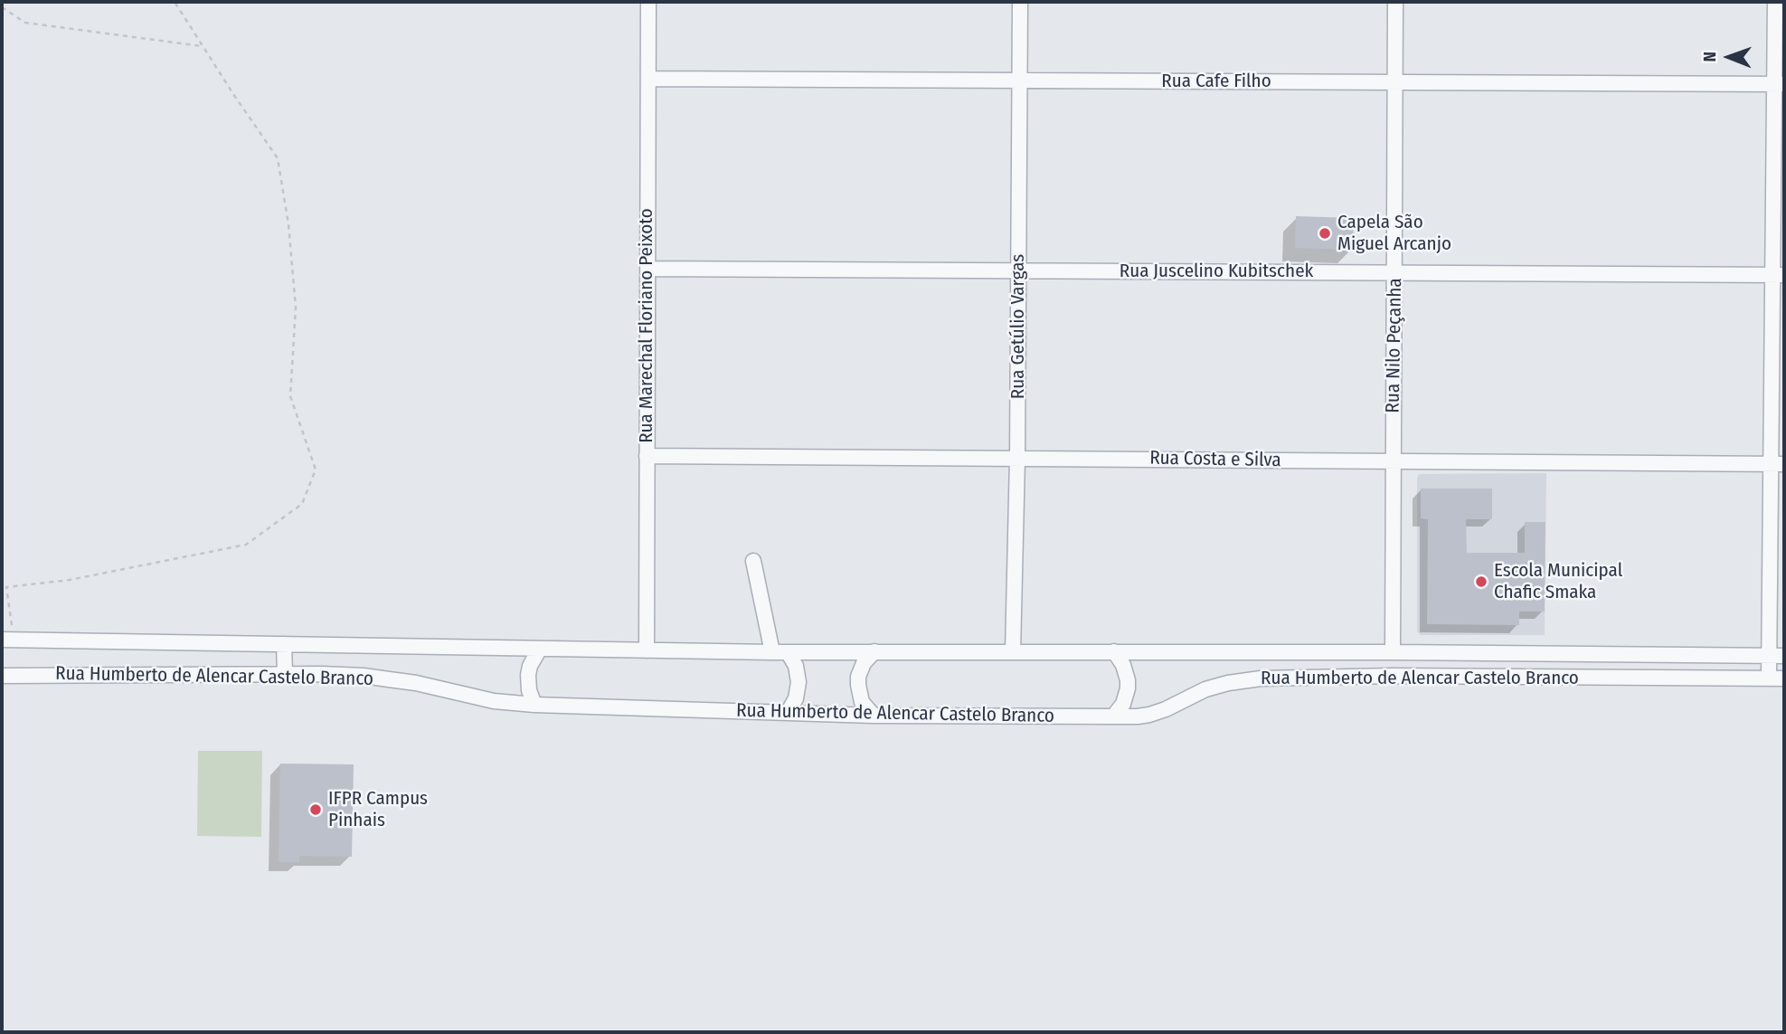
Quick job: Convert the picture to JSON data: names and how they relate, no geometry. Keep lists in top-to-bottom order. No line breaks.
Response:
{"streets":{"street":["Rua Cafe Filho","Rua Juscelino Kubitschek","Rua Marechal Floriano Peixoto","Rua Getúlio Vargas","Rua Nilo Peçanha","Rua Costa e Silva","Rua Humberto de Alencar Castelo Branco"]},"crossings":[["Rua Cafe Filho","Rua Marechal Floriano Peixoto"],["Rua Cafe Filho","Rua Getúlio Vargas"],["Rua Cafe Filho","Rua Nilo Peçanha"],["Rua Juscelino Kubitschek","Rua Marechal Floriano Peixoto"],["Rua Juscelino Kubitschek","Rua Getúlio Vargas"],["Rua Juscelino Kubitschek","Rua Nilo Peçanha"],["Rua Marechal Floriano Peixoto","Rua Costa e Silva"],["Rua Marechal Floriano Peixoto","Rua Humberto de Alencar Castelo Branco"],["Rua Getúlio Vargas","Rua Costa e Silva"],["Rua Getúlio Vargas","Rua Humberto de Alencar Castelo Branco"],["Rua Nilo Peçanha","Rua Costa e Silva"],["Rua Nilo Peçanha","Rua Humberto de Alencar Castelo Branco"]],"places":["Capela São Miguel Arcanjo","Escola Municipal Chafic Smaka","IFPR Campus Pinhais"],"north":"left"}
